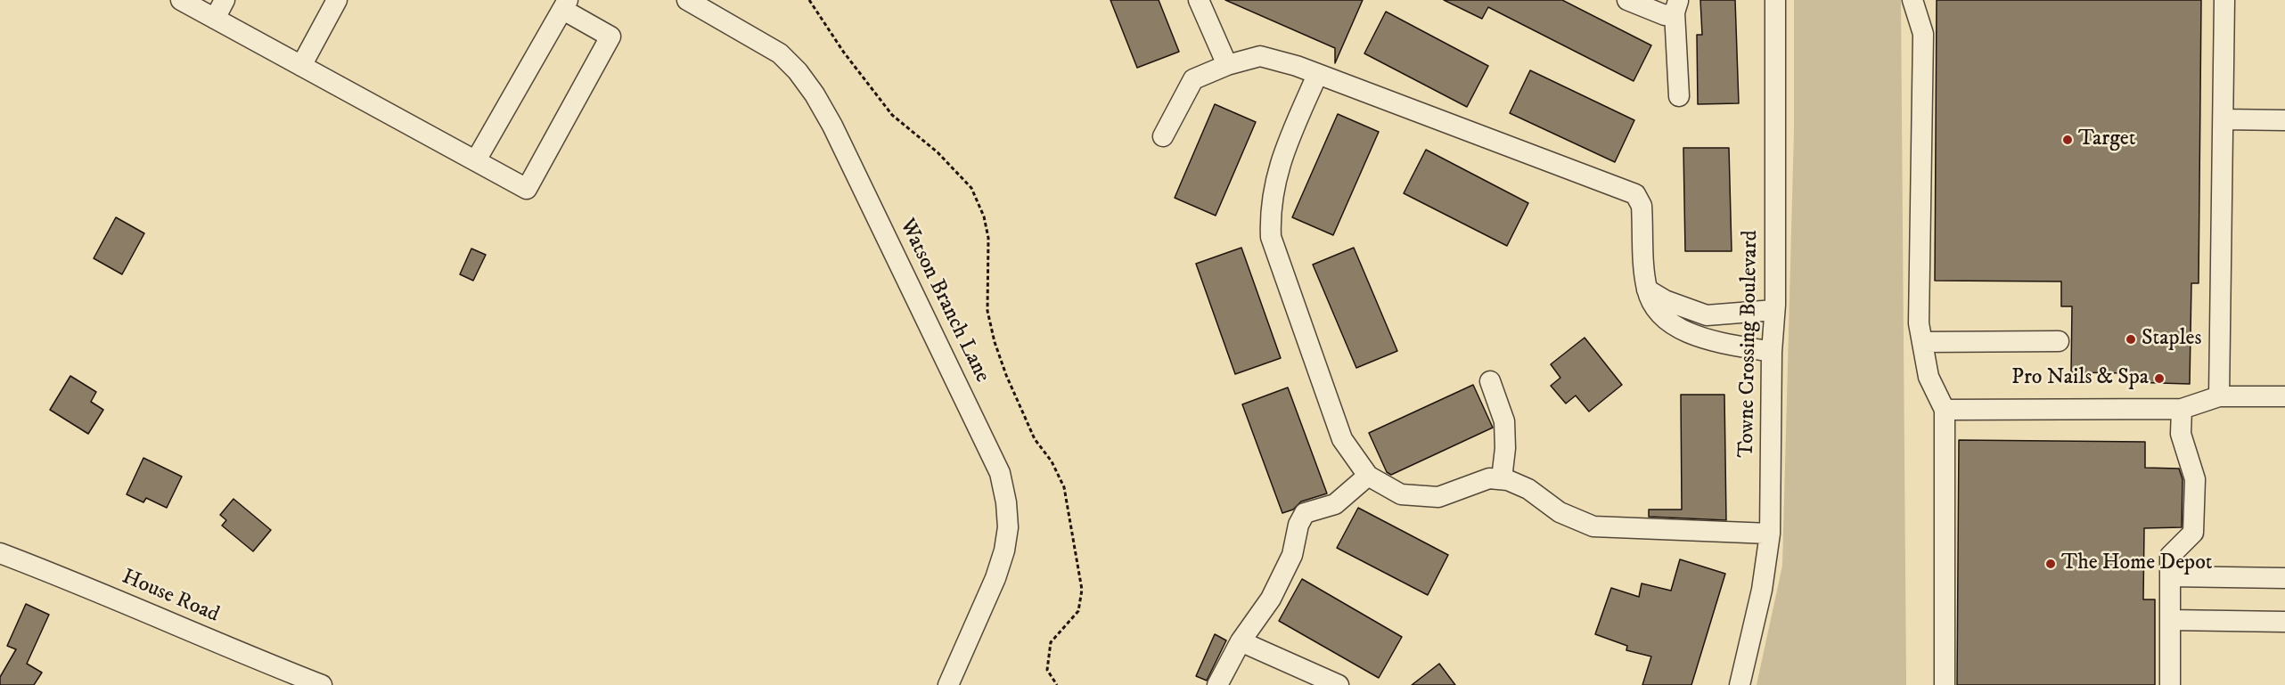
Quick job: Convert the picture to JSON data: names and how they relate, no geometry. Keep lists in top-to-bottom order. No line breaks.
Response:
{"streets":{"street":["Watson Branch Lane","Towne Crossing Boulevard","House Road"]},"places":["Target","Staples","Pro Nails & Spa","The Home Depot"]}
